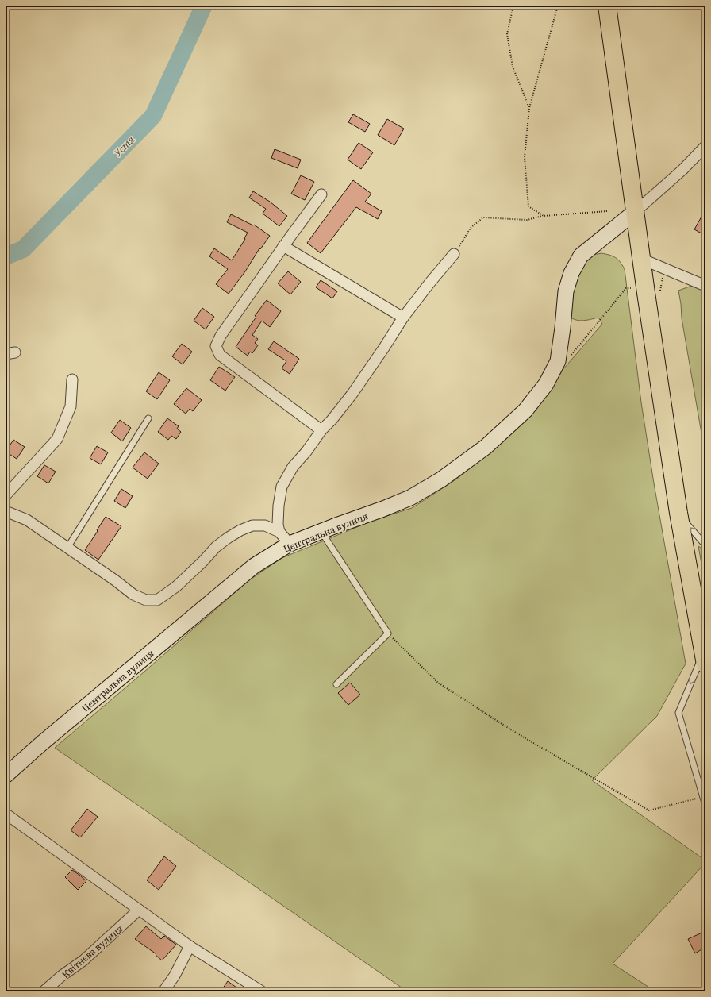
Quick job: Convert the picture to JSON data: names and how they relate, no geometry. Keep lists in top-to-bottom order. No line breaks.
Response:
{"streets":{"street":["Центральна вулиця","Квітнева вулиця"]},"water":["Устя"]}
